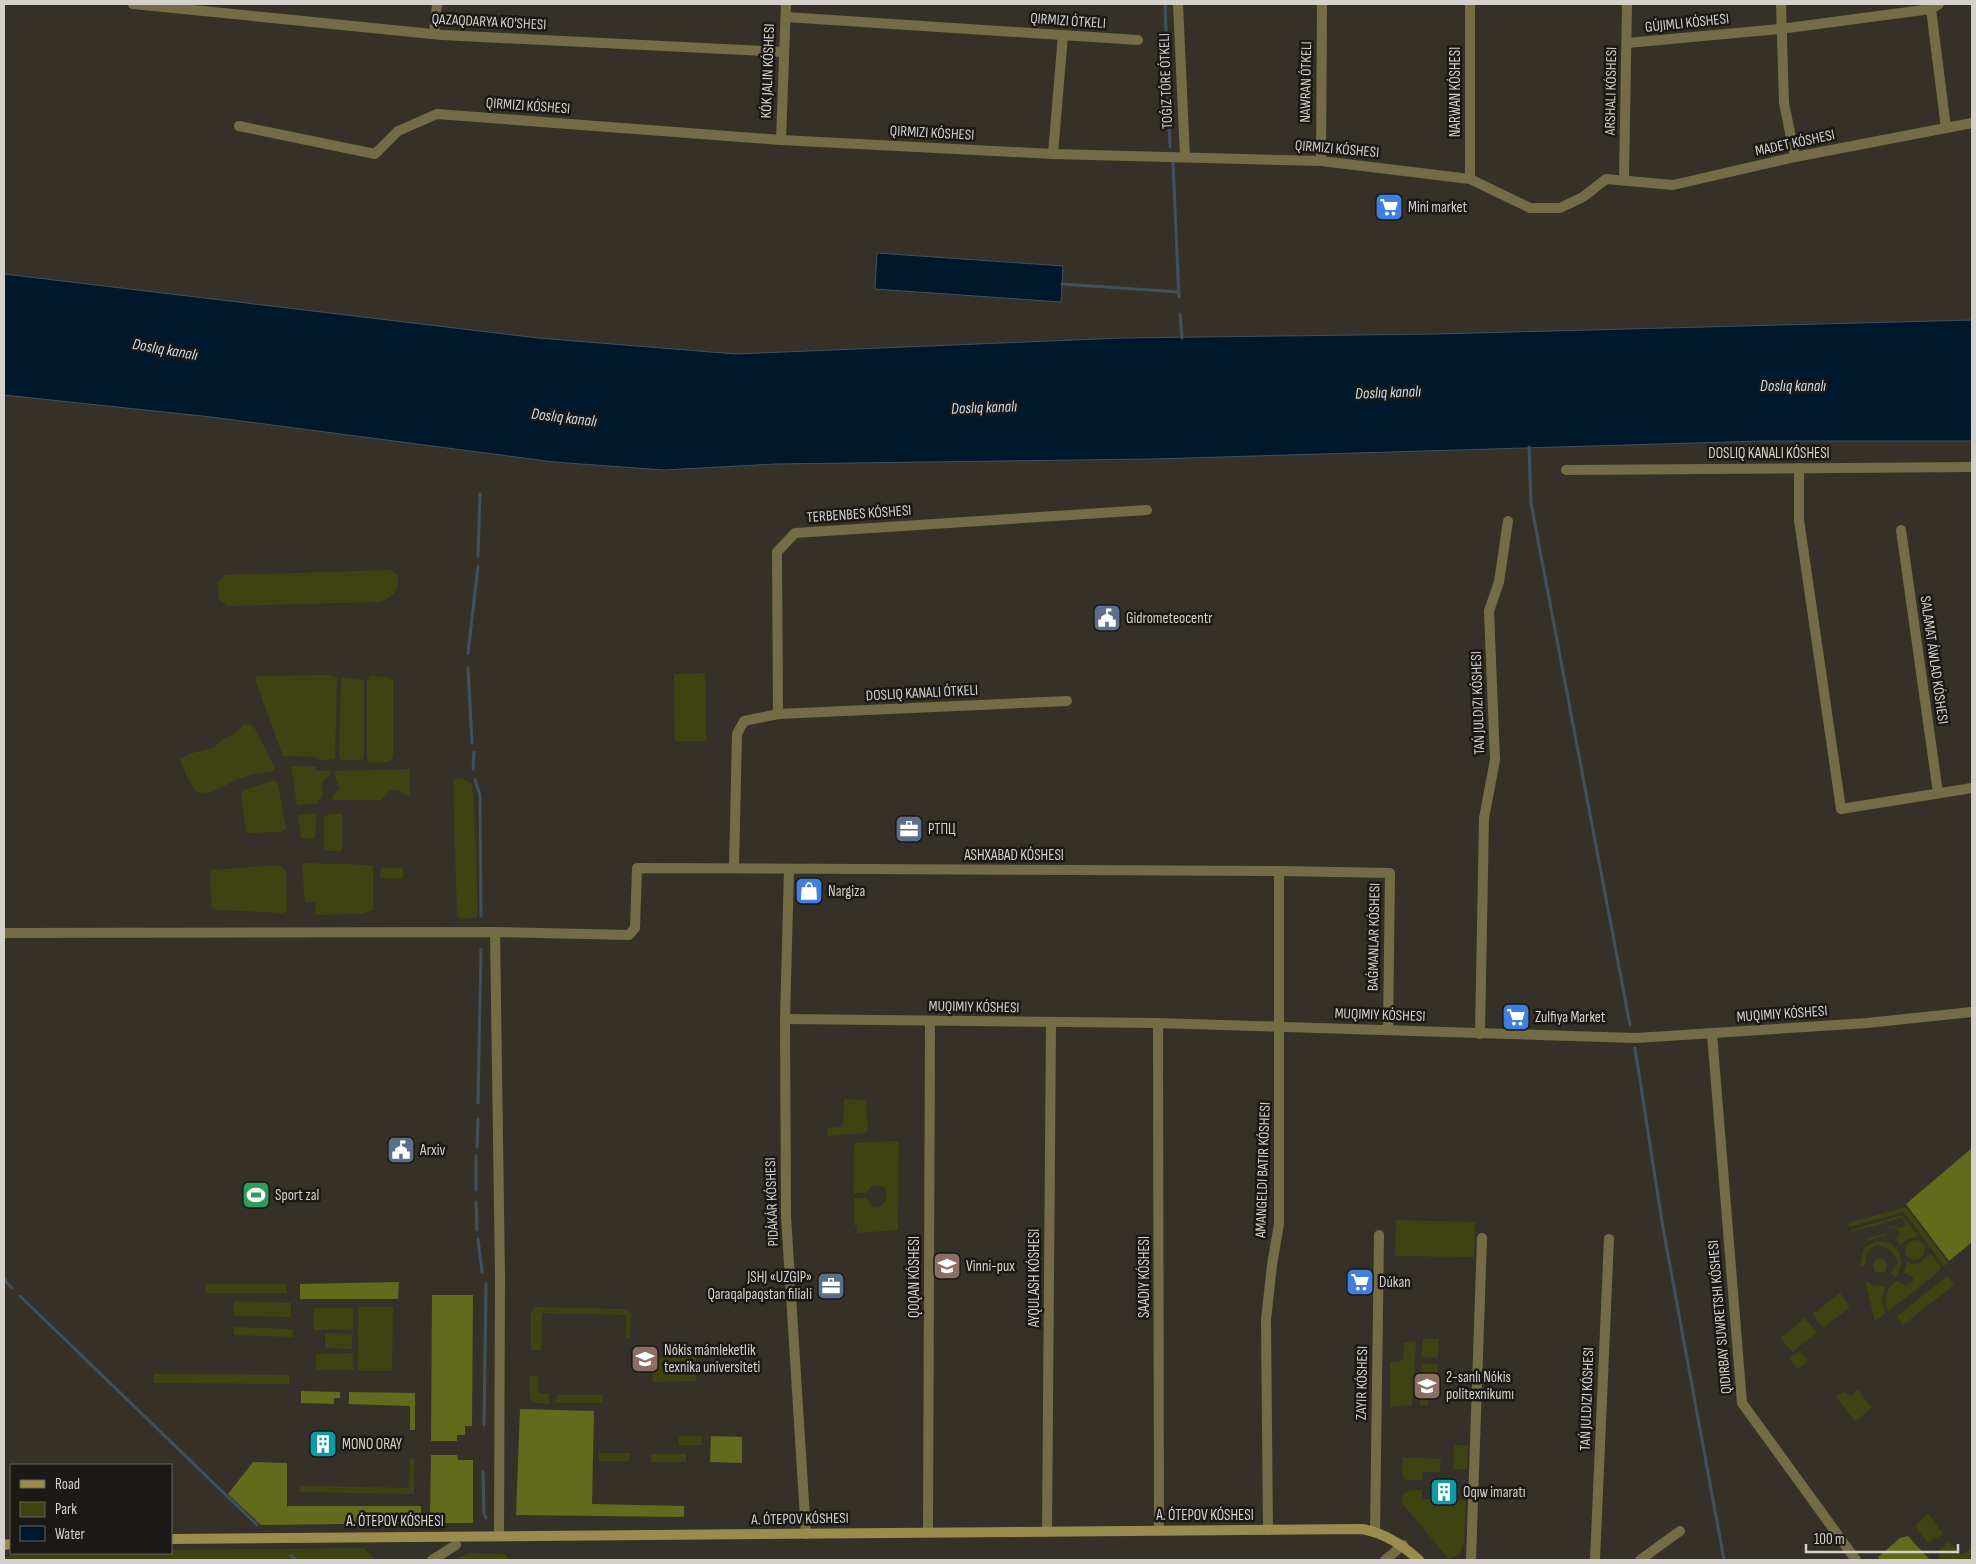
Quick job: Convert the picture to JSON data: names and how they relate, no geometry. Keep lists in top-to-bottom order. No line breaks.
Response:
{"streets":{"main road":["A. ÓTEPOV KÓSHESI"],"street":["QAZAQDARYA KO'SHESI","GÚJIMLI KÓSHESI","NAWRAN ÓTKELI","NARWAN KÓSHESI","MADET KÓSHESI","TERBENBES KÓSHESI","SALAMAT ÁWLAD KÓSHESI","ASHXABAD KÓSHESI","BAǴMANLAR KÓSHESI","MUQIMIY KÓSHESI","PIDÁKÁR KÓSHESI","QOQAN KÓSHESI","SAADIY KÓSHESI","AYQULASH KÓSHESI"]},"crossings":[["NAWRAN ÓTKELI","MADET KÓSHESI"],["NARWAN KÓSHESI","MADET KÓSHESI"],["ASHXABAD KÓSHESI","BAǴMANLAR KÓSHESI"],["ASHXABAD KÓSHESI","PIDÁKÁR KÓSHESI"],["BAǴMANLAR KÓSHESI","MUQIMIY KÓSHESI"],["MUQIMIY KÓSHESI","PIDÁKÁR KÓSHESI"],["MUQIMIY KÓSHESI","QOQAN KÓSHESI"],["MUQIMIY KÓSHESI","SAADIY KÓSHESI"],["MUQIMIY KÓSHESI","AYQULASH KÓSHESI"],["PIDÁKÁR KÓSHESI","A. ÓTEPOV KÓSHESI"],["QOQAN KÓSHESI","A. ÓTEPOV KÓSHESI"],["SAADIY KÓSHESI","A. ÓTEPOV KÓSHESI"],["AYQULASH KÓSHESI","A. ÓTEPOV KÓSHESI"]],"water":["Doslıq kanalı"],"places":{"supermarket":["Mini market","Zulfiya Market","Dúkan"],"public building":["Gidrometeocentr","Arxiv"],"office":["РТПЦ","JSHJ «UZGIP» Qaraqalpaqstan filiali"],"shop":["Nargiza"],"sports":["Sport zal"],"school or university":["Vinni-pux","Nókis mámleketlik texnika universiteti","2-sanlı Nókis politexnikumı"],"building":["MONO ORAY","Oqıw imaratı"]},"legend":["Road","Park","Water"],"scale_bar":"100 m"}
